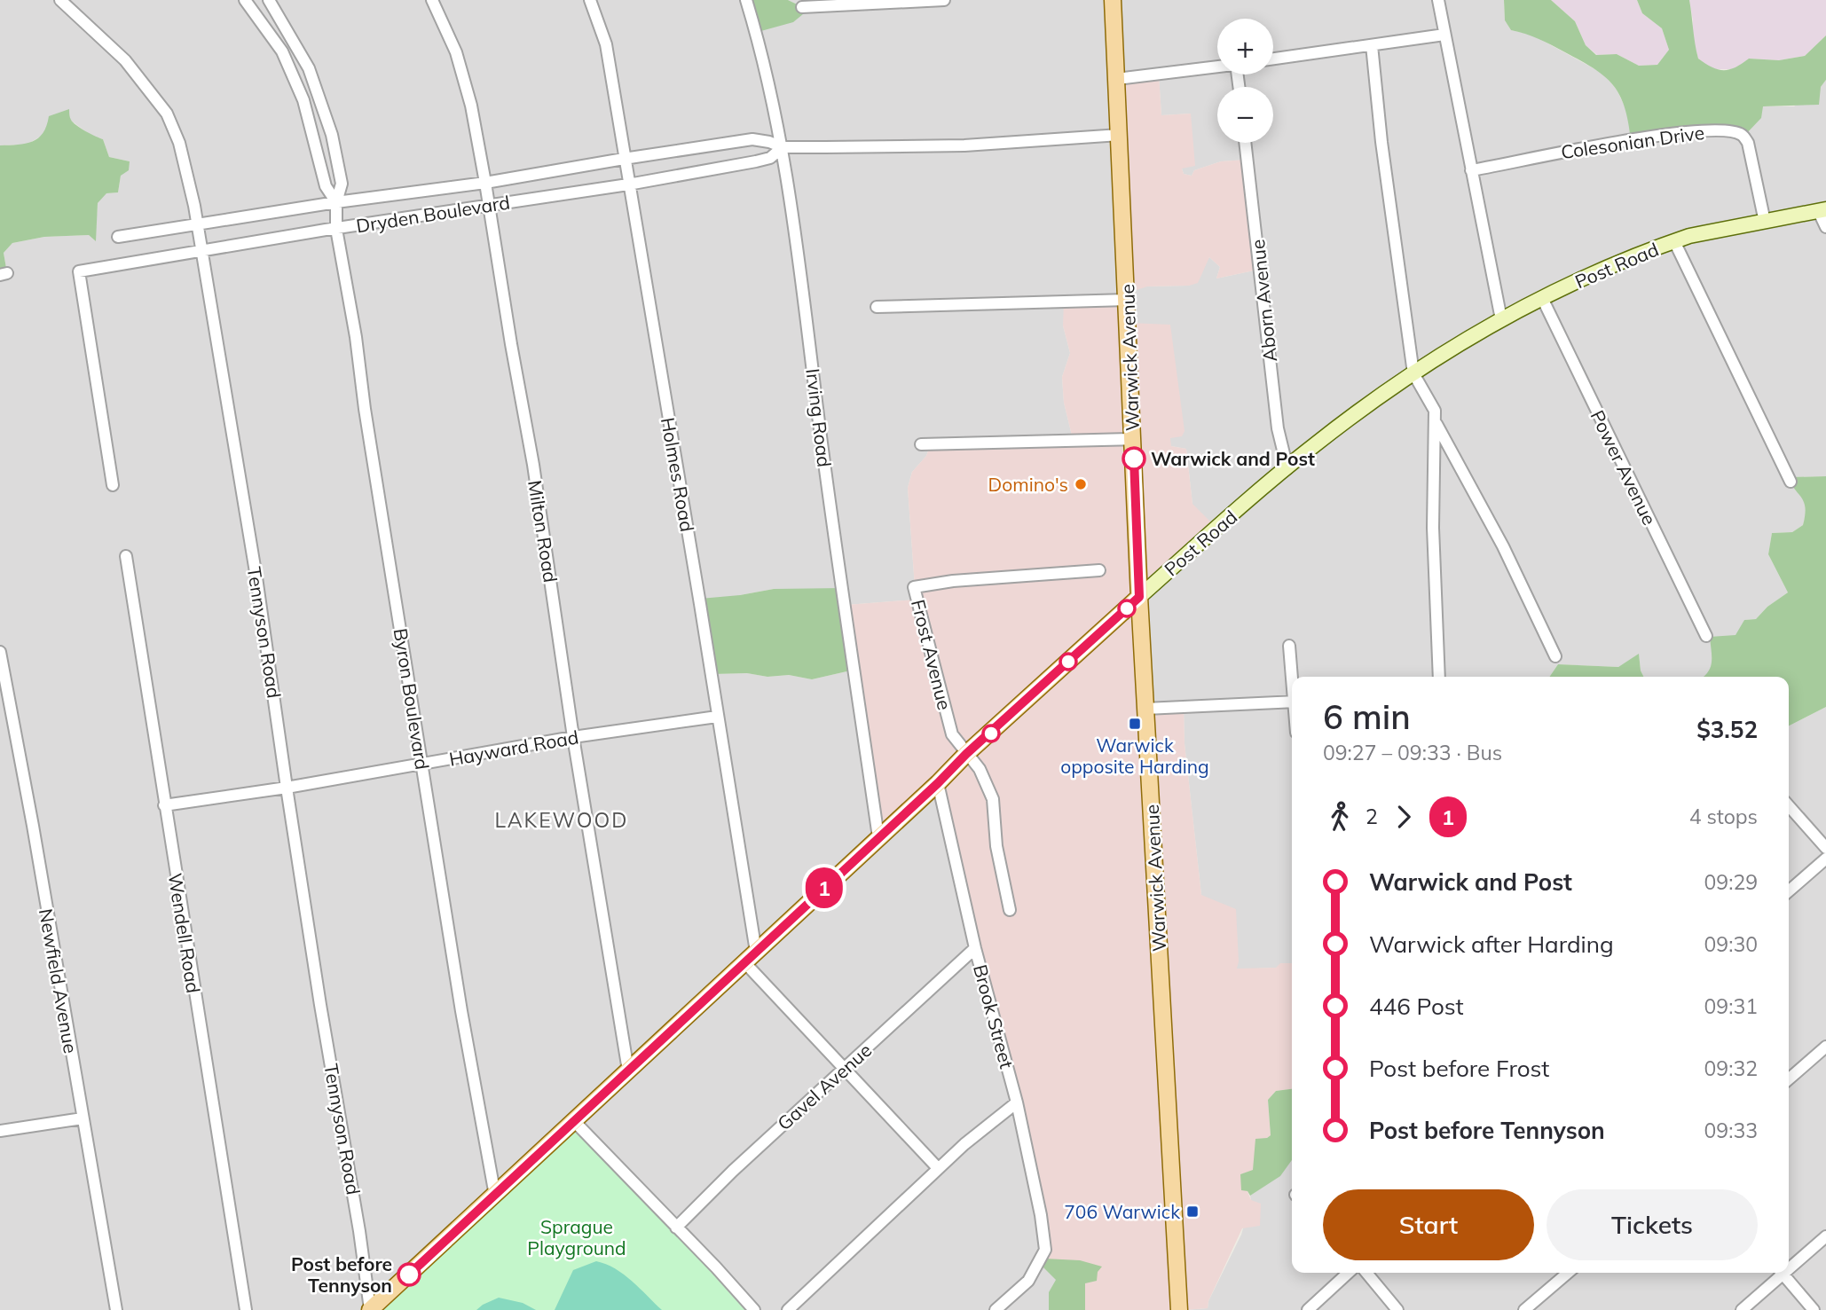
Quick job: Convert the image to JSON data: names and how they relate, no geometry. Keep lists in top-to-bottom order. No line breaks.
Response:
{"streets":{"main road":["Post Road","Warwick Avenue"],"street":["Colesonian Drive","Dryden Boulevard","Aborn Avenue","Irving Road","Power Avenue","Holmes Road","Milton Road","Tennyson Road","Frost Avenue","Byron Boulevard","Hayward Road","Wendell Road","Newfield Avenue","Brook Street","Gavel Avenue"]},"crossings":[["Colesonian Drive","Post Road"],["Dryden Boulevard","Warwick Avenue"],["Dryden Boulevard","Irving Road"],["Dryden Boulevard","Holmes Road"],["Dryden Boulevard","Milton Road"],["Dryden Boulevard","Tennyson Road"],["Dryden Boulevard","Byron Boulevard"],["Post Road","Aborn Avenue"],["Post Road","Warwick Avenue"],["Post Road","Irving Road"],["Post Road","Power Avenue"],["Post Road","Holmes Road"],["Post Road","Milton Road"],["Post Road","Tennyson Road"],["Post Road","Frost Avenue"],["Post Road","Byron Boulevard"],["Post Road","Brook Street"],["Holmes Road","Hayward Road"],["Milton Road","Hayward Road"],["Tennyson Road","Hayward Road"],["Byron Boulevard","Hayward Road"],["Hayward Road","Wendell Road"],["Brook Street","Gavel Avenue"]],"districts":["LAKEWOOD"],"parks":["Sprague Playground"],"places":{"other":["Warwick and Post","Domino's","Post before Tennyson"],"transit":["Warwick opposite Harding","706 Warwick"]},"lines":["bus line 1"],"page":{"on_map":"1","map_buttons":["+","−"],"heading":["6 min","09:27 – 09:33 · Bus","$3.52"],"legs":["2","1","4 stops"],"list":[{"name":"Warwick and Post","value":"09:29"},{"name":"Warwick after Harding","value":"09:30"},{"name":"446 Post","value":"09:31"},{"name":"Post before Frost","value":"09:32"},{"name":"Post before Tennyson","value":"09:33"}],"buttons":["Start","Tickets"]}}
